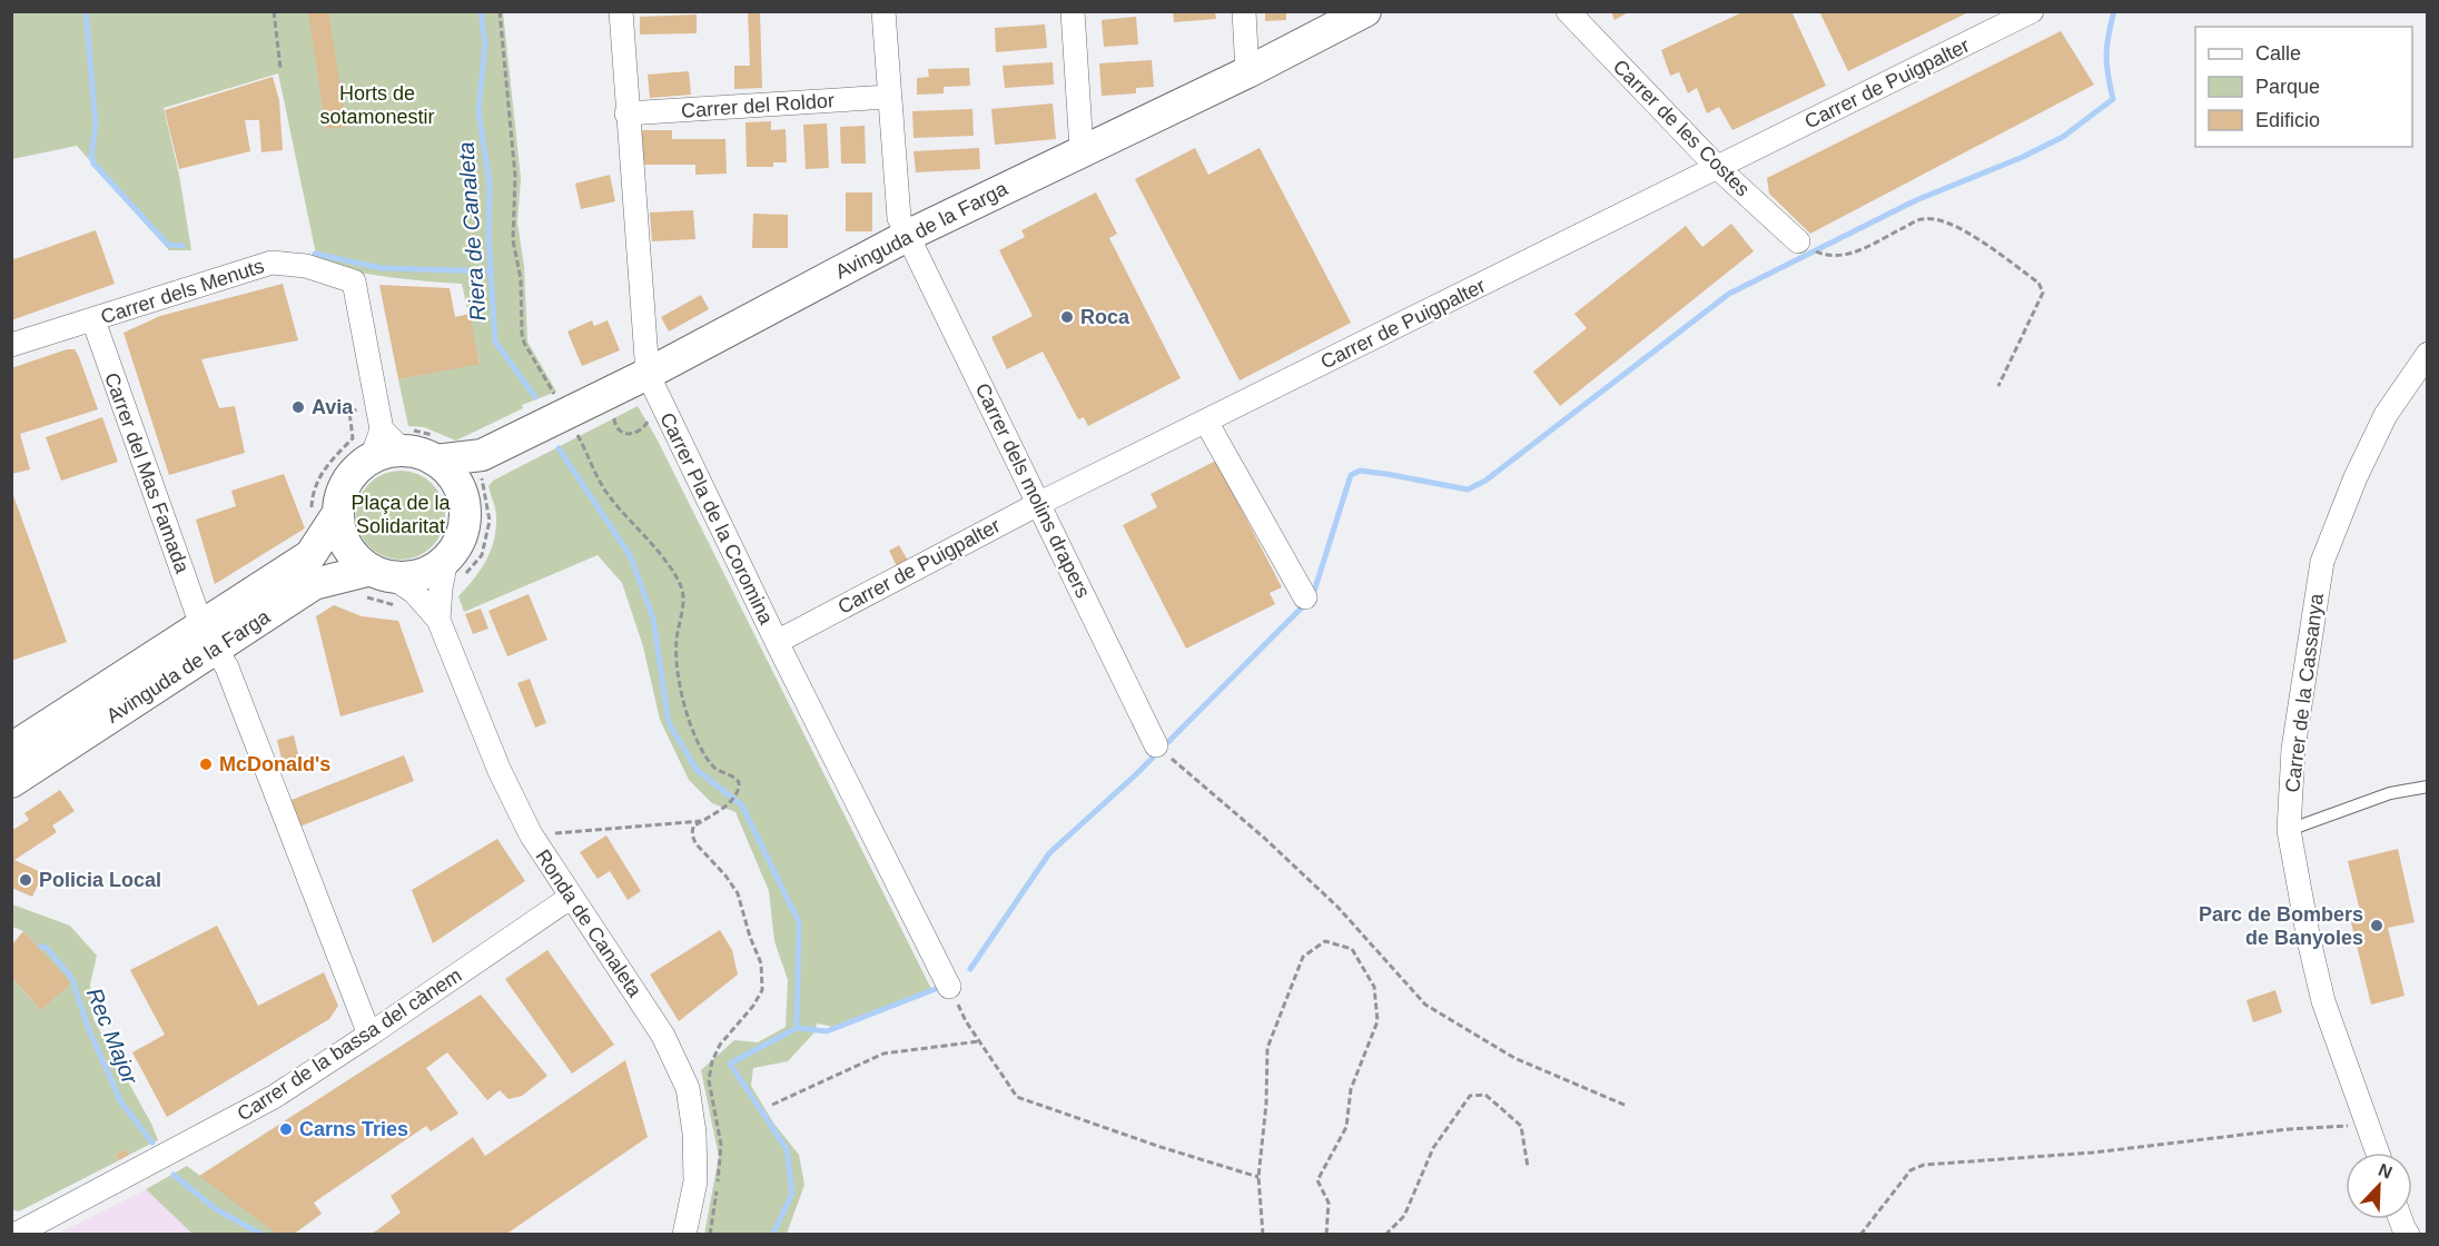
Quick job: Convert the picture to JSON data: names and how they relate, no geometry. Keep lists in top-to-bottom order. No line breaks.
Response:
{"streets":{"street":["Carrer de Puigpalter","Carrer del Roldor","Carrer de les Costes","Avinguda de la Farga","Carrer dels Menuts","Carrer del Mas Famada","Carrer dels molins drapers","Carrer Pla de la Coromina","Carrer de la Cassanya","Ronda de Canaleta","Carrer de la bassa del cànem"]},"crossings":[["Carrer de Puigpalter","Carrer de les Costes"],["Carrer de Puigpalter","Carrer dels molins drapers"],["Carrer de Puigpalter","Carrer Pla de la Coromina"],["Carrer del Roldor","Carrer dels molins drapers"],["Carrer del Roldor","Carrer Pla de la Coromina"],["Avinguda de la Farga","Carrer del Mas Famada"],["Avinguda de la Farga","Carrer dels molins drapers"],["Avinguda de la Farga","Carrer Pla de la Coromina"],["Avinguda de la Farga","Ronda de Canaleta"],["Carrer dels Menuts","Carrer del Mas Famada"],["Carrer del Mas Famada","Carrer de la bassa del cànem"],["Ronda de Canaleta","Carrer de la bassa del cànem"]],"water":["Riera de Canaleta","Rec Major"],"parks":["Horts de sotamonestir","Plaça de la Solidaritat"],"places":["Roca","Avia","McDonald's","Policia Local","Parc de Bombers de Banyoles","Carns Tries"],"legend":["Calle","Parque","Edificio"],"north":"top right"}
